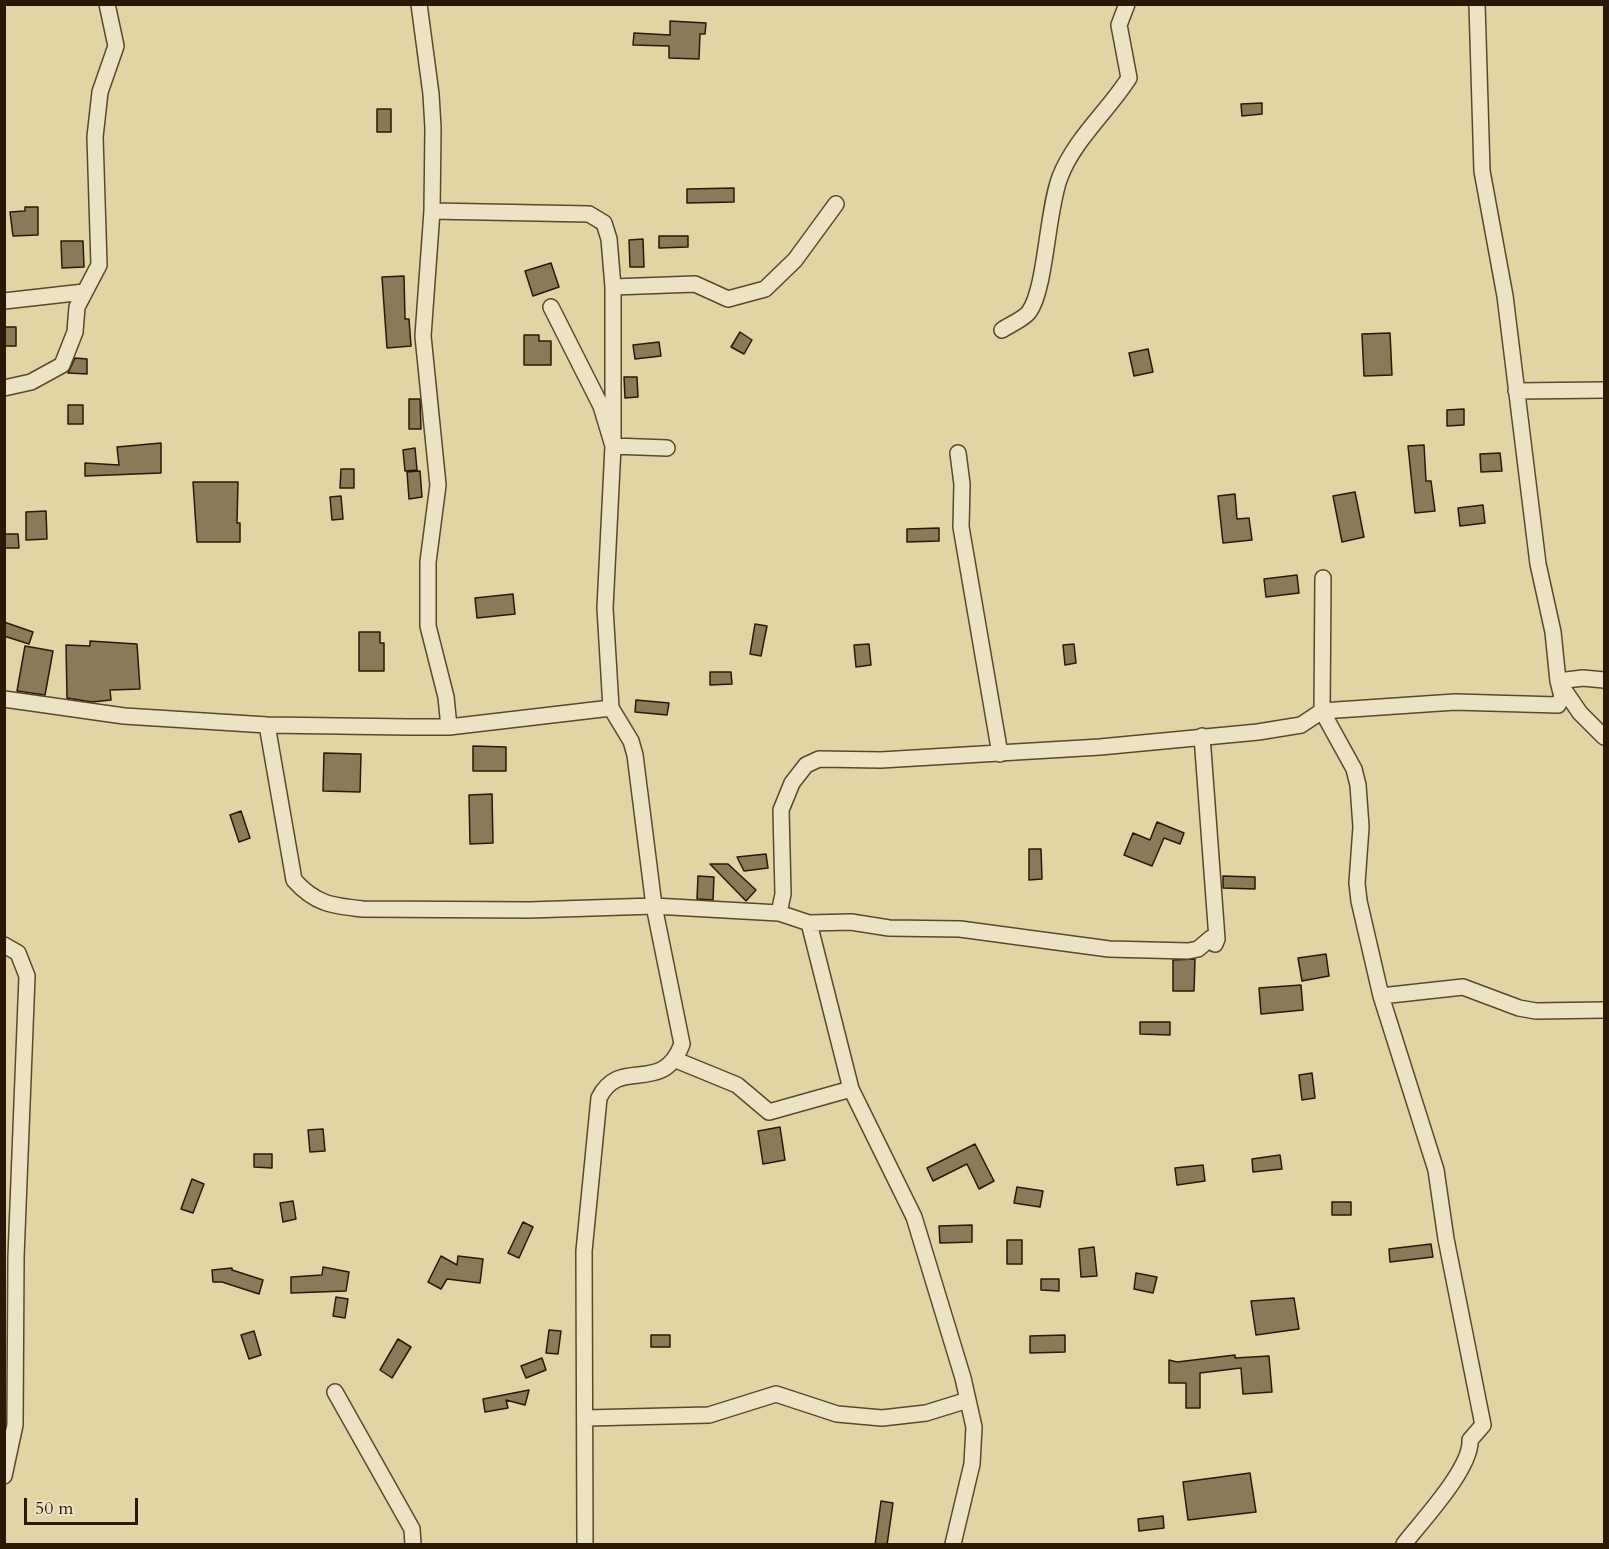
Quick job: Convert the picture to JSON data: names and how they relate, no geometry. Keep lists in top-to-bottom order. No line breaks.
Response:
{"scale_bar":"50 m"}
